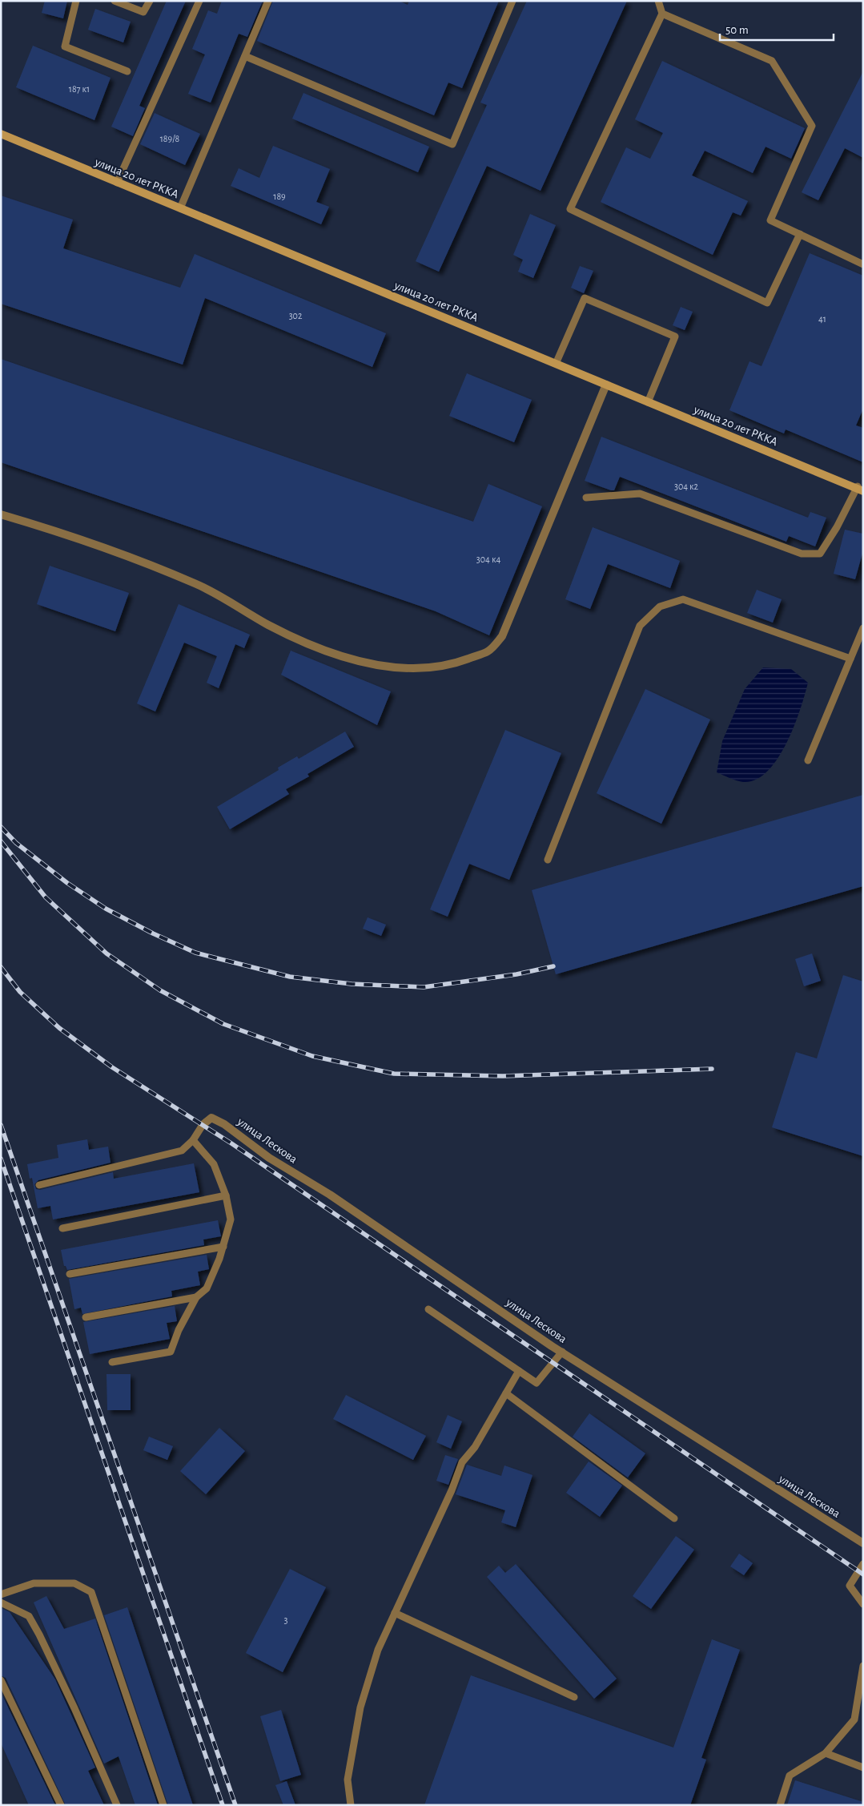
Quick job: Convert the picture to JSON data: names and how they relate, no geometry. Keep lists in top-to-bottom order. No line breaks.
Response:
{"streets":{"main road":["улица 20 лет РККА"],"street":["улица Лескова"]},"house_numbers":["187 к1","189/8","189","302","41","304 к2","304 к4","3"],"scale_bar":"50 m"}
